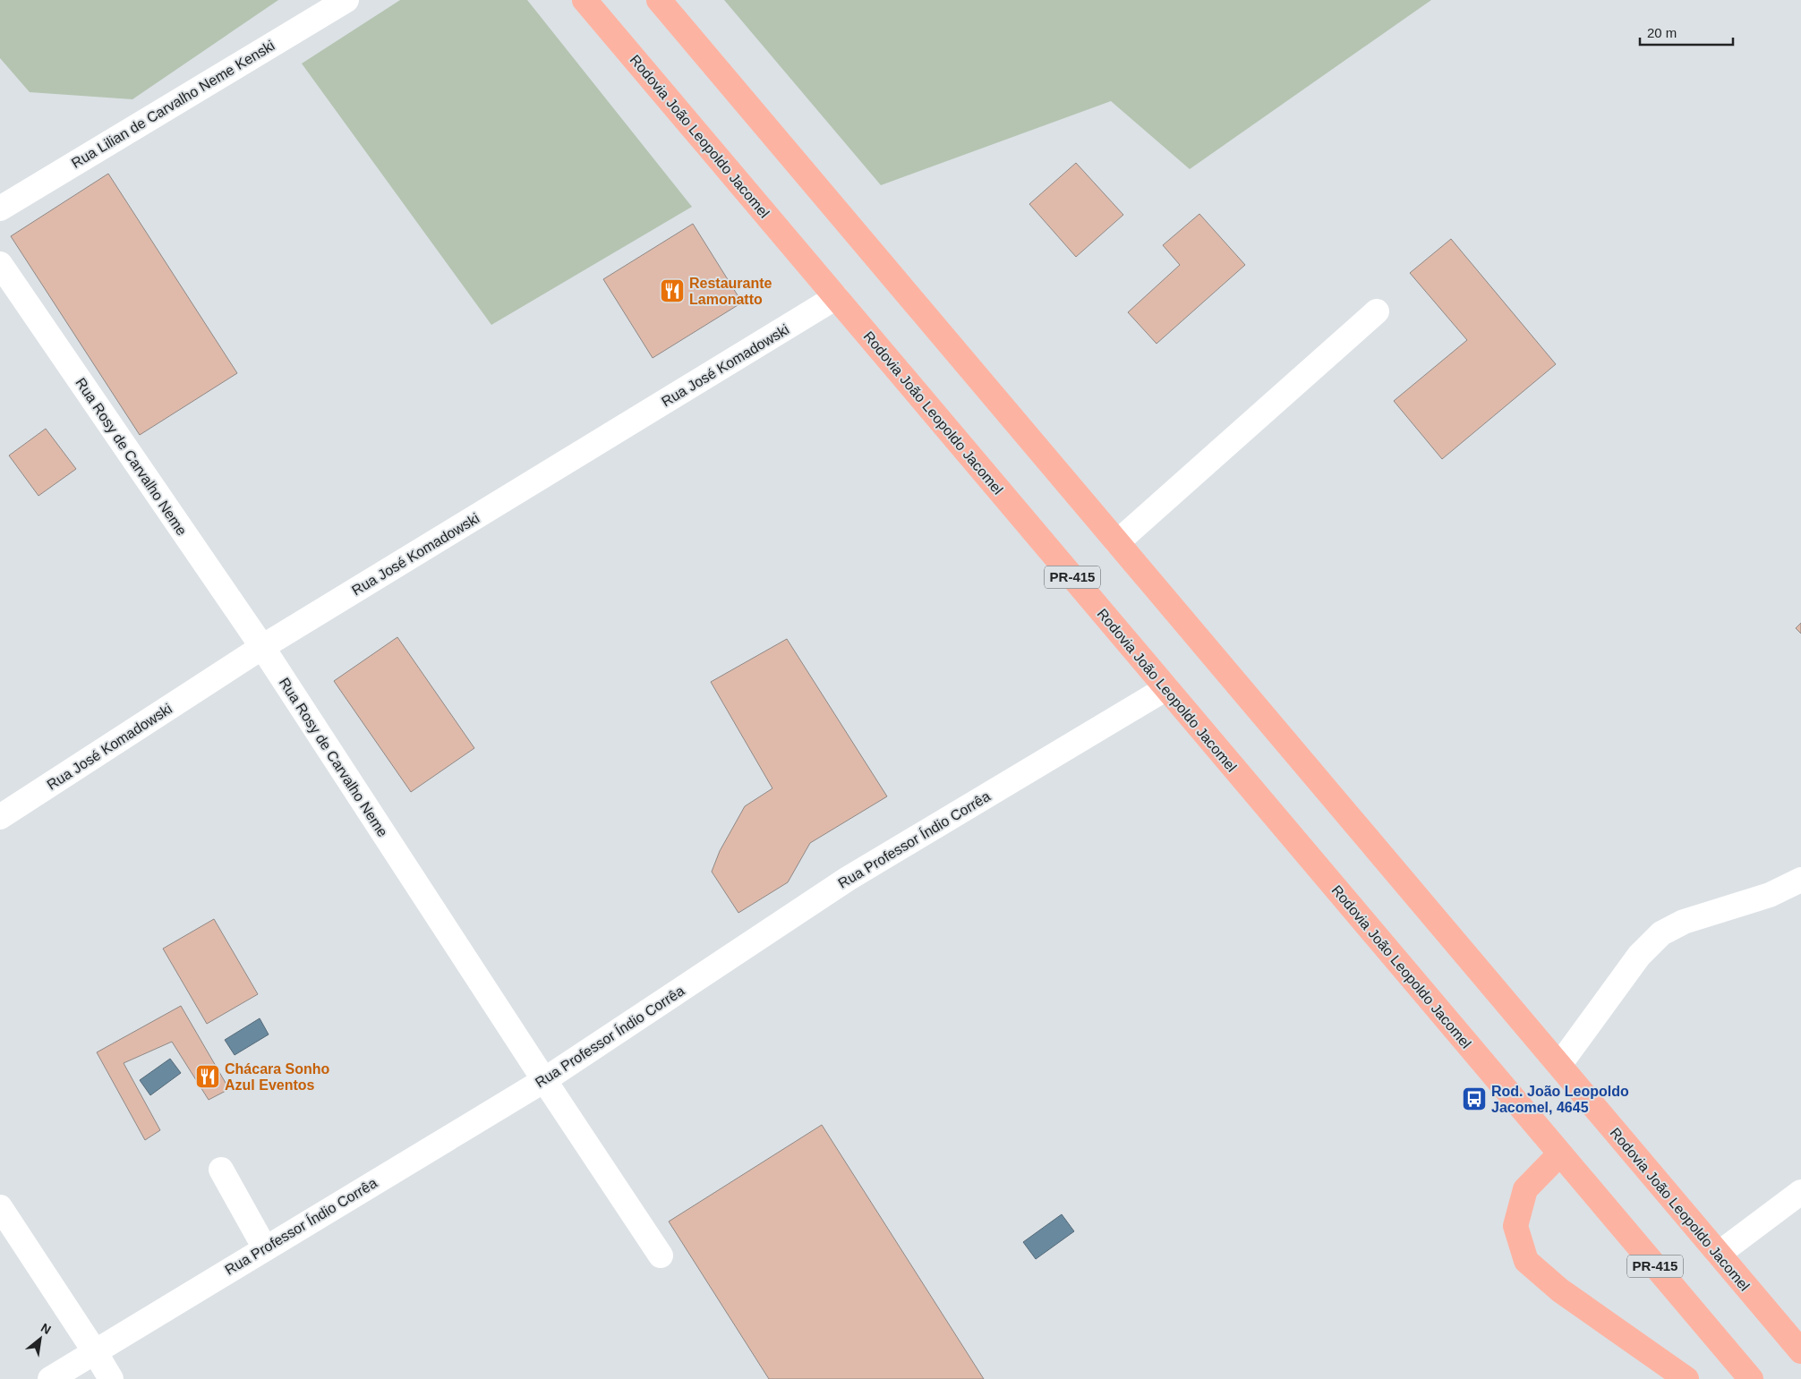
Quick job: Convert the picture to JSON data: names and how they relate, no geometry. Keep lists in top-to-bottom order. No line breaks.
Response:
{"streets":{"highway":["Rodovia João Leopoldo Jacomel","PR-415"],"street":["Rua Lilian de Carvalho Neme Kenski","Rua José Komadowski","Rua Rosy de Carvalho Neme","Rua Professor Índio Corrêa"]},"crossings":[["Rodovia João Leopoldo Jacomel","Rua José Komadowski"],["Rodovia João Leopoldo Jacomel","Rua Professor Índio Corrêa"],["Rua José Komadowski","Rua Rosy de Carvalho Neme"],["Rua Rosy de Carvalho Neme","Rua Professor Índio Corrêa"]],"places":{"restaurant":["Restaurante Lamonatto","Chácara Sonho Azul Eventos"],"bus stop":["Rod. João Leopoldo Jacomel, 4645"]},"scale_bar":"20 m","north":"top right"}
